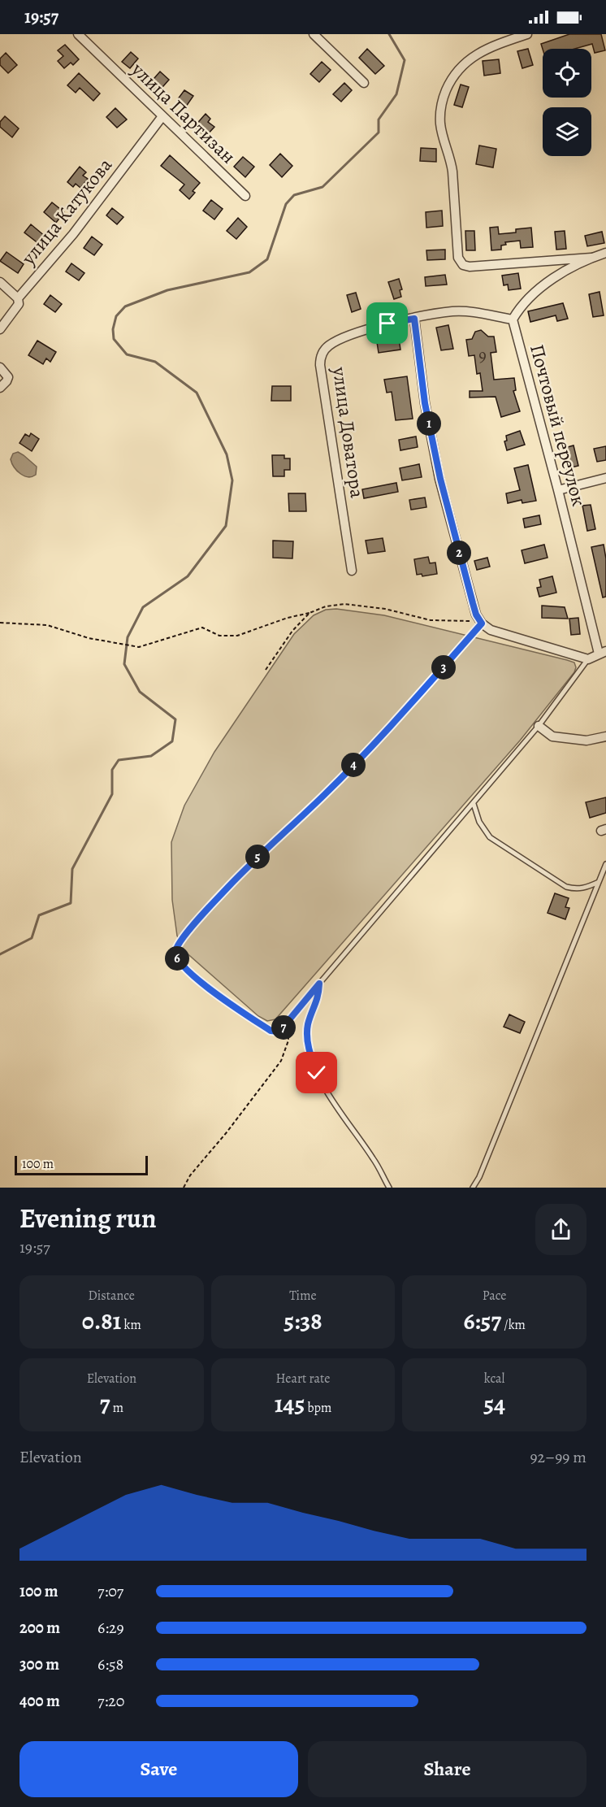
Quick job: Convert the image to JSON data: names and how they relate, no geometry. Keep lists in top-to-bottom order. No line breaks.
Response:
{"streets":{"street":["улица Партизан","улица Катукова","Почтовый переулок","улица Доватора"]},"crossings":[["улица Партизан","улица Катукова"],["Почтовый переулок","улица Доватора"]],"house_numbers":["9"],"scale_bar":"100 m","page":{"status":"19:57","pins":["1","2","3","4","5","6","7"],"scale":"100 m","heading":["Evening run","19:57"],"stats":[["Distance","0.81 km"],["Time","5:38"],["Pace","6:57 /km"],["Elevation","7 m"],["Heart rate","145 bpm"],["kcal","54"]],"chart":["Elevation","92–99 m"],"list":[{"name":"100 m","note":"7:07"},{"name":"200 m","note":"6:29"},{"name":"300 m","note":"6:58"},{"name":"400 m","note":"7:20"}],"buttons":["Save","Share"]}}
